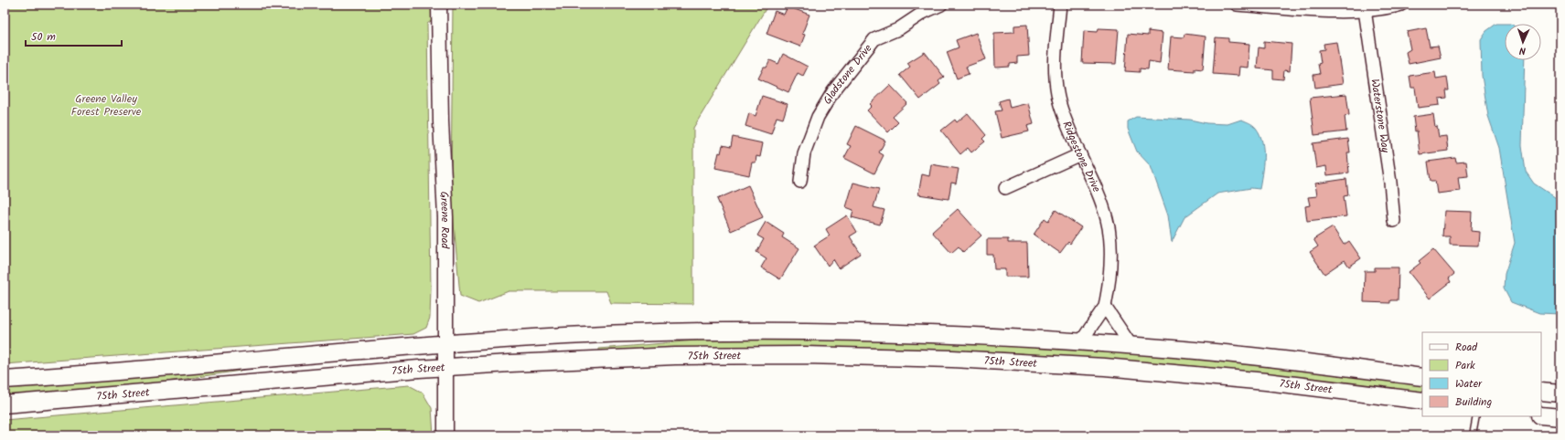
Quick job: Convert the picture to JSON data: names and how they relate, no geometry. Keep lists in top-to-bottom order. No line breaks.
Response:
{"streets":{"main road":["75th Street"],"street":["Gladstone Drive","Waterstone Way","Ridgestone Drive","Greene Road"]},"crossings":[["Greene Road","75th Street"]],"parks":["Greene Valley Forest Preserve"],"legend":["Road","Park","Water","Building"],"scale_bar":"50 m","north":"bottom"}
